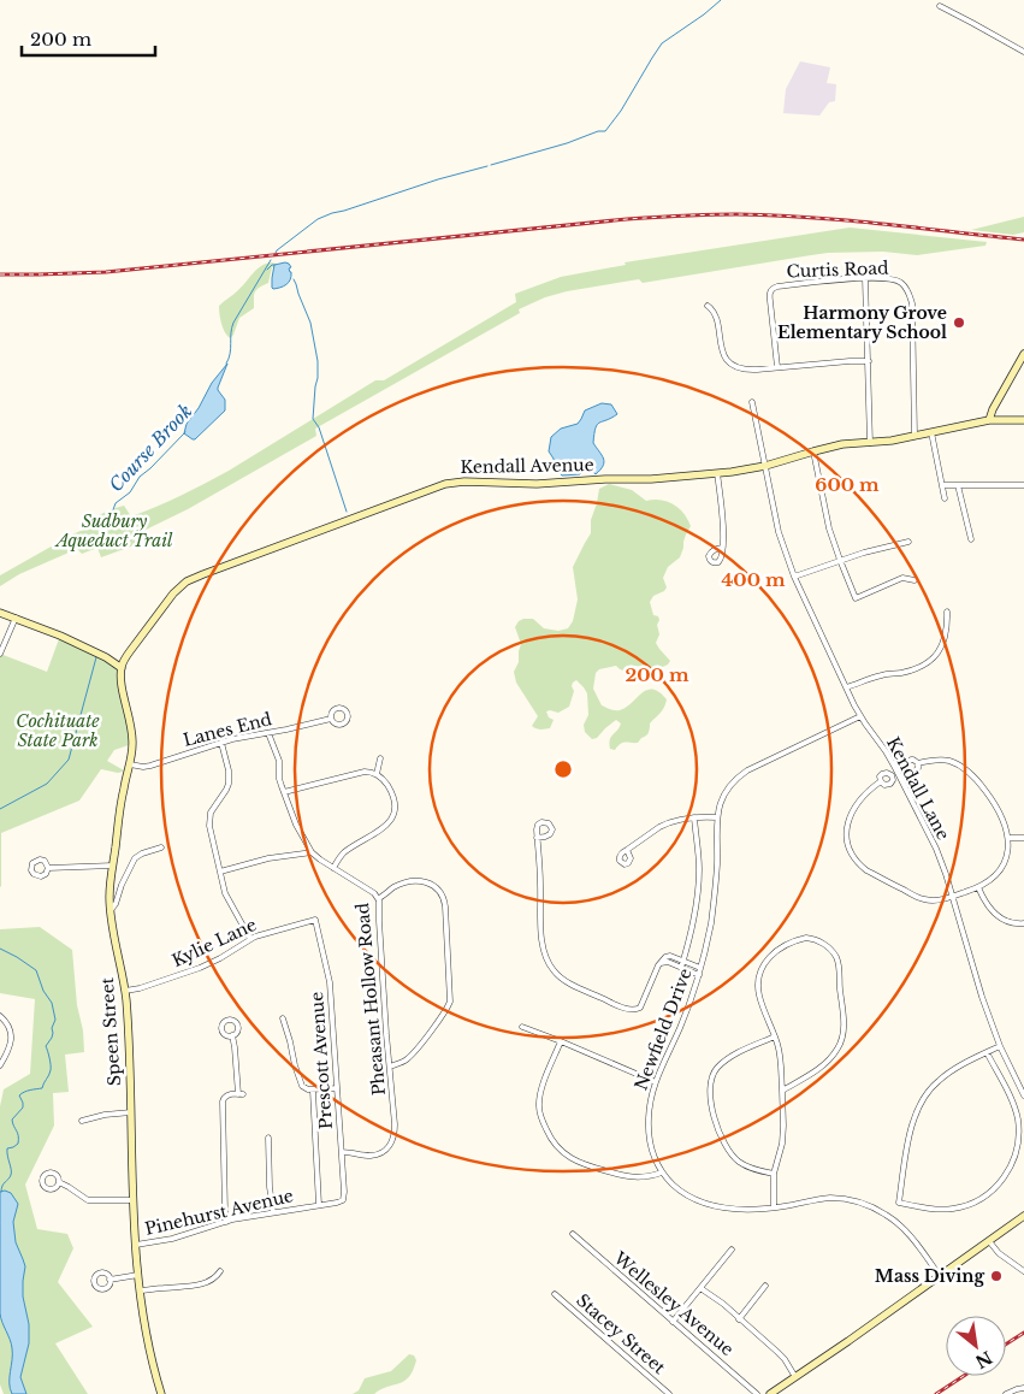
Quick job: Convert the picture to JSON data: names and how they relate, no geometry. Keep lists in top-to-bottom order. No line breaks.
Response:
{"streets":{"main road":["Kendall Avenue","Speen Street"],"street":["Curtis Road","Lanes End","Kendall Lane","Kylie Lane","Pheasant Hollow Road","Newfield Drive","Prescott Avenue","Pinehurst Avenue","Wellesley Avenue","Stacey Street"]},"crossings":[["Curtis Road","Kendall Avenue"],["Kendall Avenue","Kendall Lane"],["Kendall Avenue","Speen Street"],["Lanes End","Pheasant Hollow Road"],["Lanes End","Speen Street"],["Kendall Lane","Newfield Drive"],["Kylie Lane","Speen Street"],["Kylie Lane","Prescott Avenue"],["Pheasant Hollow Road","Prescott Avenue"],["Speen Street","Pinehurst Avenue"],["Prescott Avenue","Pinehurst Avenue"]],"water":["Course Brook"],"parks":["Sudbury Aqueduct Trail","Cochituate State Park"],"places":["Harmony Grove Elementary School","Mass Diving"],"scale_bar":"200 m","north":"bottom right","rings":["600 m","400 m","200 m"]}
